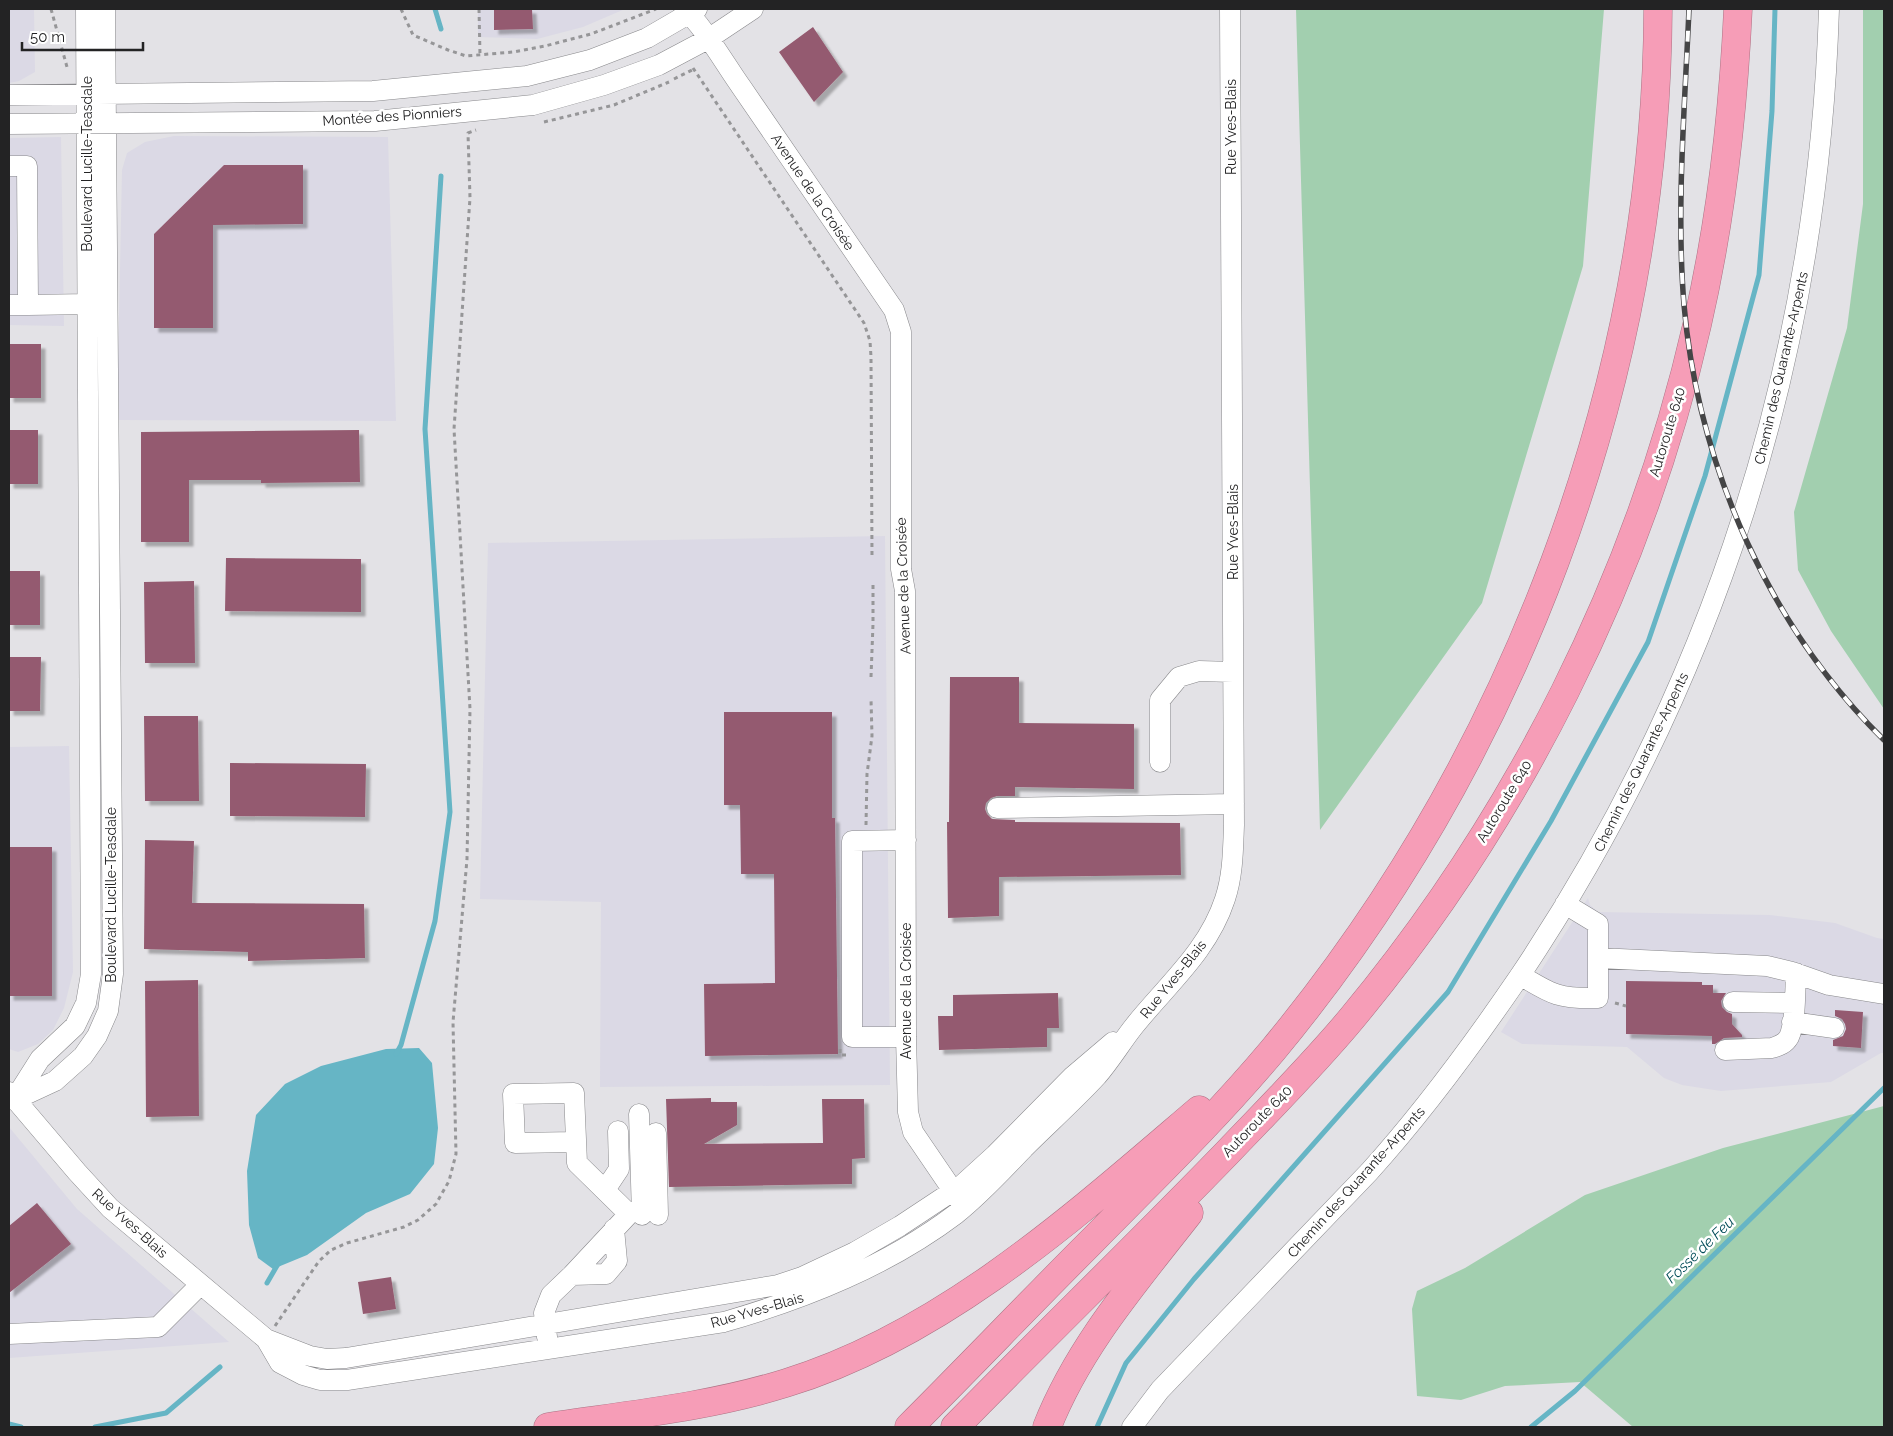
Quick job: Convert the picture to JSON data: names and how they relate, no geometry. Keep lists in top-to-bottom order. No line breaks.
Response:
{"streets":{"highway":["Autoroute 640"],"street":["Montée des Pionniers","Rue Yves-Blais","Boulevard Lucille-Teasdale","Avenue de la Croisée","Chemin des Quarante-Arpents"]},"crossings":[["Montée des Pionniers","Boulevard Lucille-Teasdale"],["Montée des Pionniers","Avenue de la Croisée"],["Rue Yves-Blais","Boulevard Lucille-Teasdale"],["Rue Yves-Blais","Avenue de la Croisée"]],"water":["Fossé de Feu"],"scale_bar":"50 m"}
